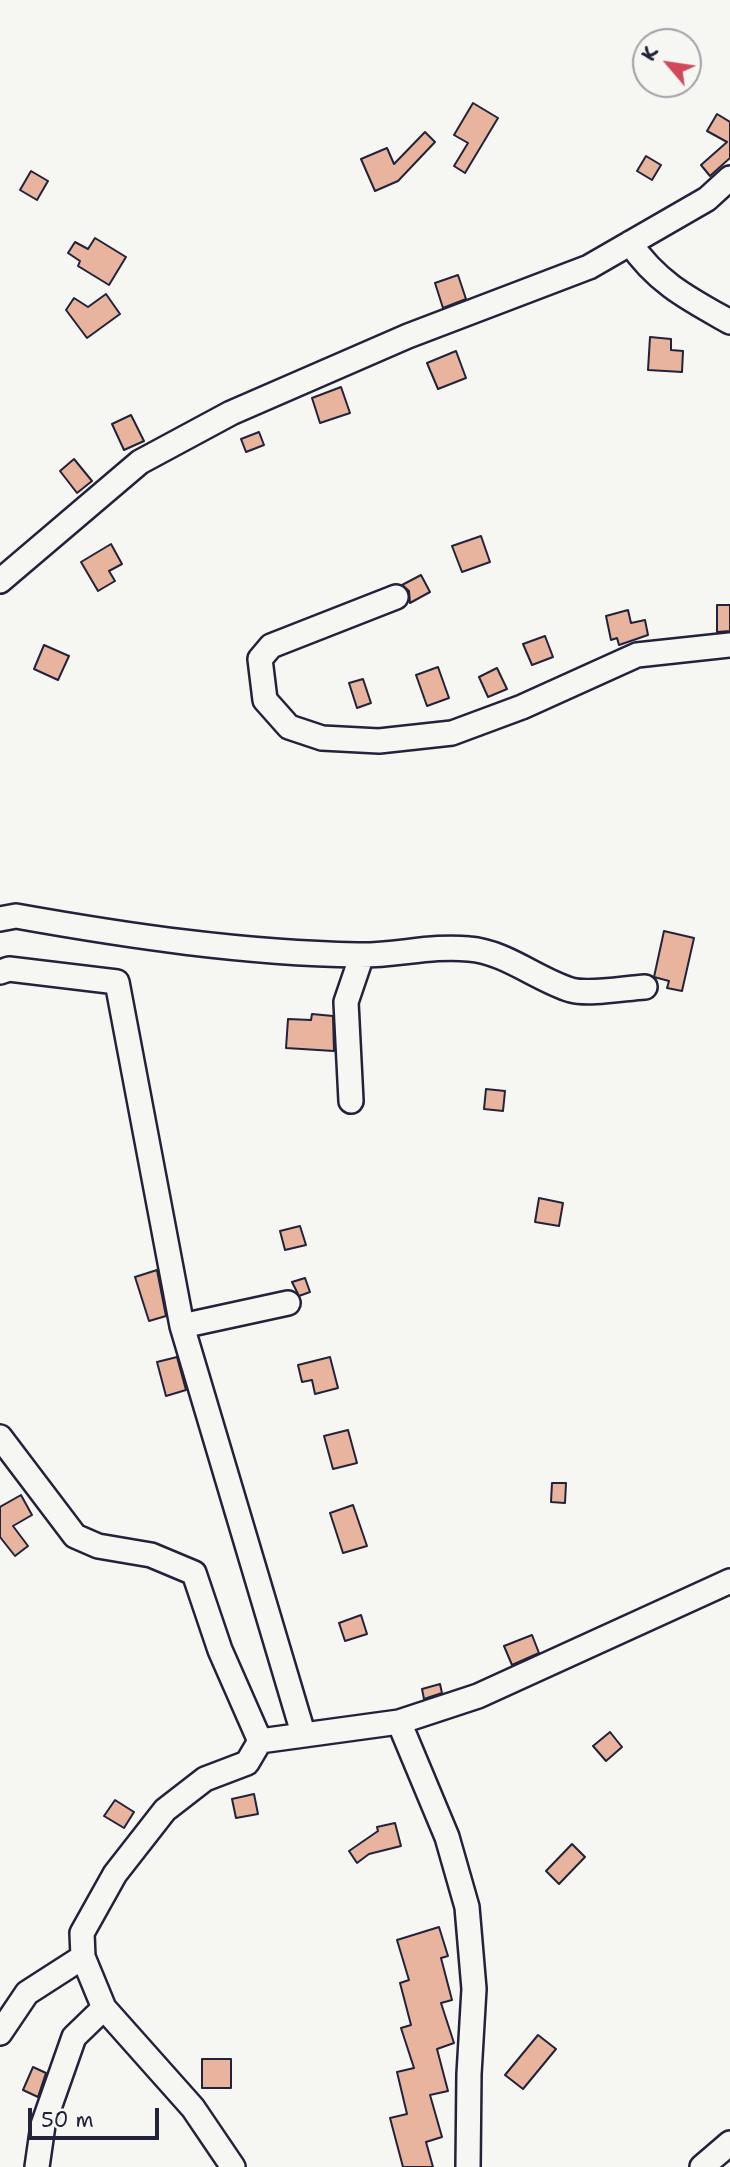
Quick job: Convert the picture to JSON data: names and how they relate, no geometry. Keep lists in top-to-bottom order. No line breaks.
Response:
{"scale_bar":"50 m","north":"top left"}
